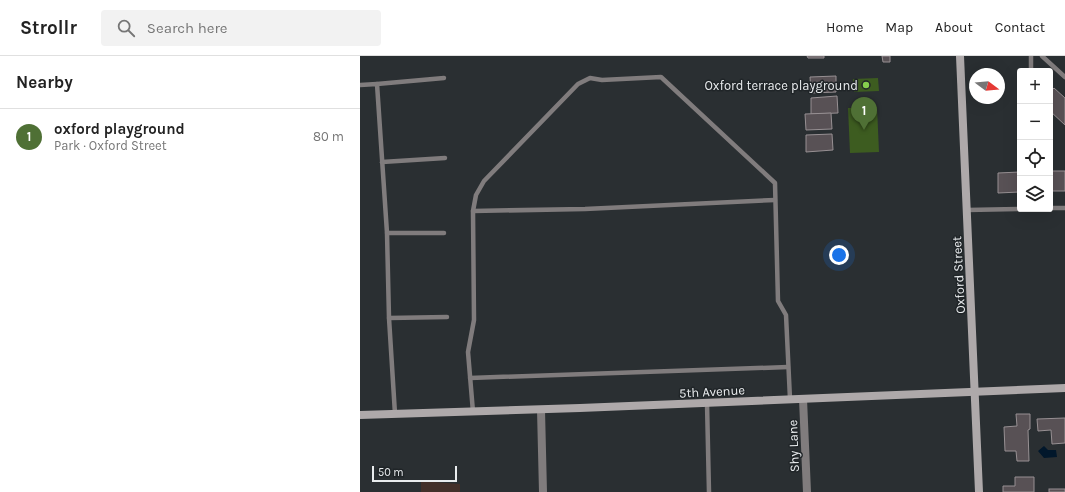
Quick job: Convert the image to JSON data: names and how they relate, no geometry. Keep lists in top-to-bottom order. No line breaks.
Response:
{"streets":{"street":["Oxford Street","5th Avenue","Shy Lane"]},"crossings":[["Oxford Street","5th Avenue"],["5th Avenue","Shy Lane"]],"places":["Oxford terrace playground"],"scale_bar":"50 m","north":"right","page":{"header":"Strollr","search":"Search here","nav":["Home","Map","About","Contact"],"heading":"Nearby","map_buttons":["+","−"],"pins":"1","list":[{"mark":"1","name":"oxford playground","note":"Park · Oxford Street","value":"80 m"}],"scale":"50 m"}}
